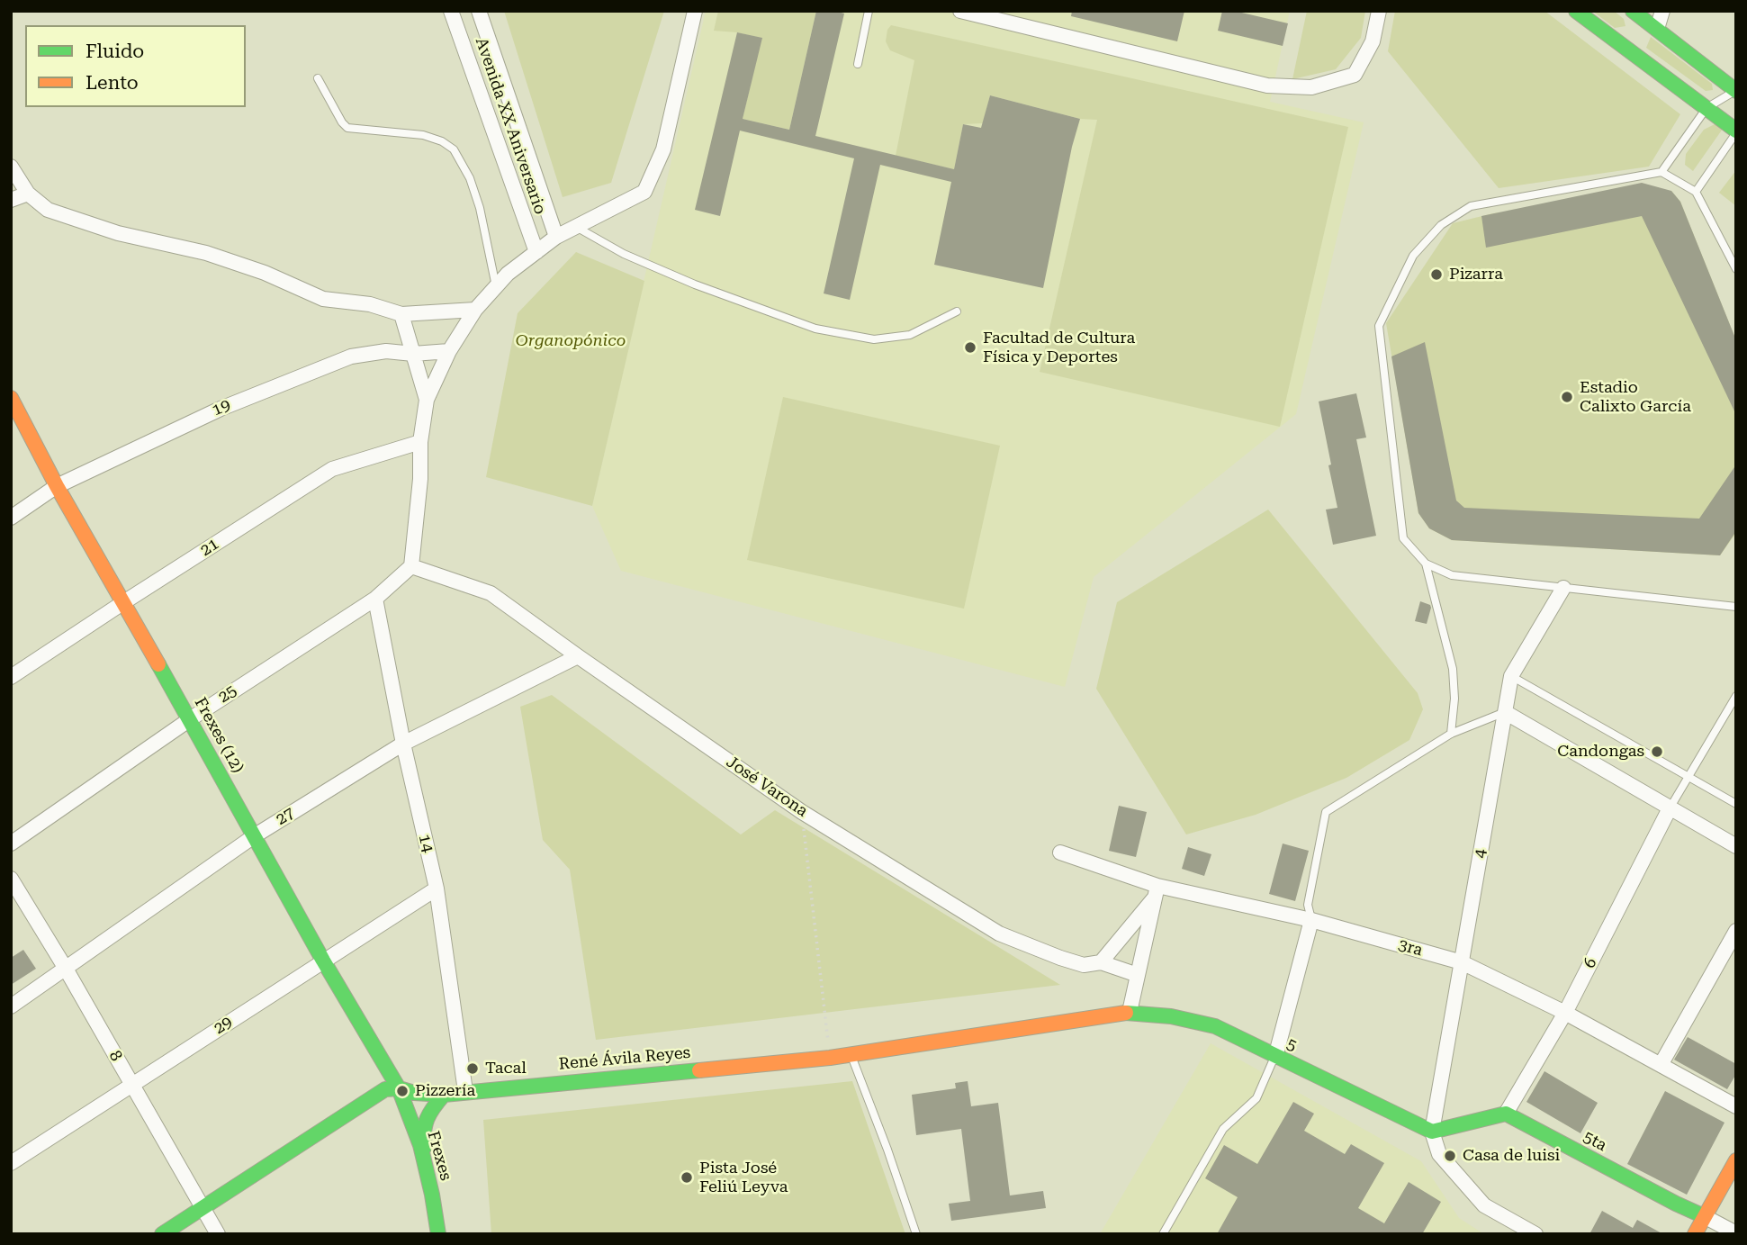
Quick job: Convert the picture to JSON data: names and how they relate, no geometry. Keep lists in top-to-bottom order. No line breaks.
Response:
{"streets":{"street":["Avenida XX Aniversario","19","21","25","Frexes (12)","José Varona","27","14","4","3ra","6","29","5","8","René Ávila Reyes","5ta","Frexes"]},"crossings":[["19","Frexes (12)"],["21","Frexes (12)"],["25","Frexes (12)"],["25","José Varona"],["25","14"],["Frexes (12)","27"],["Frexes (12)","29"],["Frexes (12)","René Ávila Reyes"],["Frexes (12)","Frexes"],["José Varona","27"],["27","14"],["27","8"],["14","29"],["14","René Ávila Reyes"],["4","3ra"],["4","5"],["3ra","6"],["6","5ta"],["29","8"],["5","René Ávila Reyes"],["René Ávila Reyes","Frexes"]],"parks":["Organopónico"],"places":["Pizarra","Facultad de Cultura Física y Deportes","Estadio Calixto García","Candongas","Tacal","Pizzería","Casa de luisi","Pista José Feliú Leyva"],"legend":["Fluido","Lento"]}
